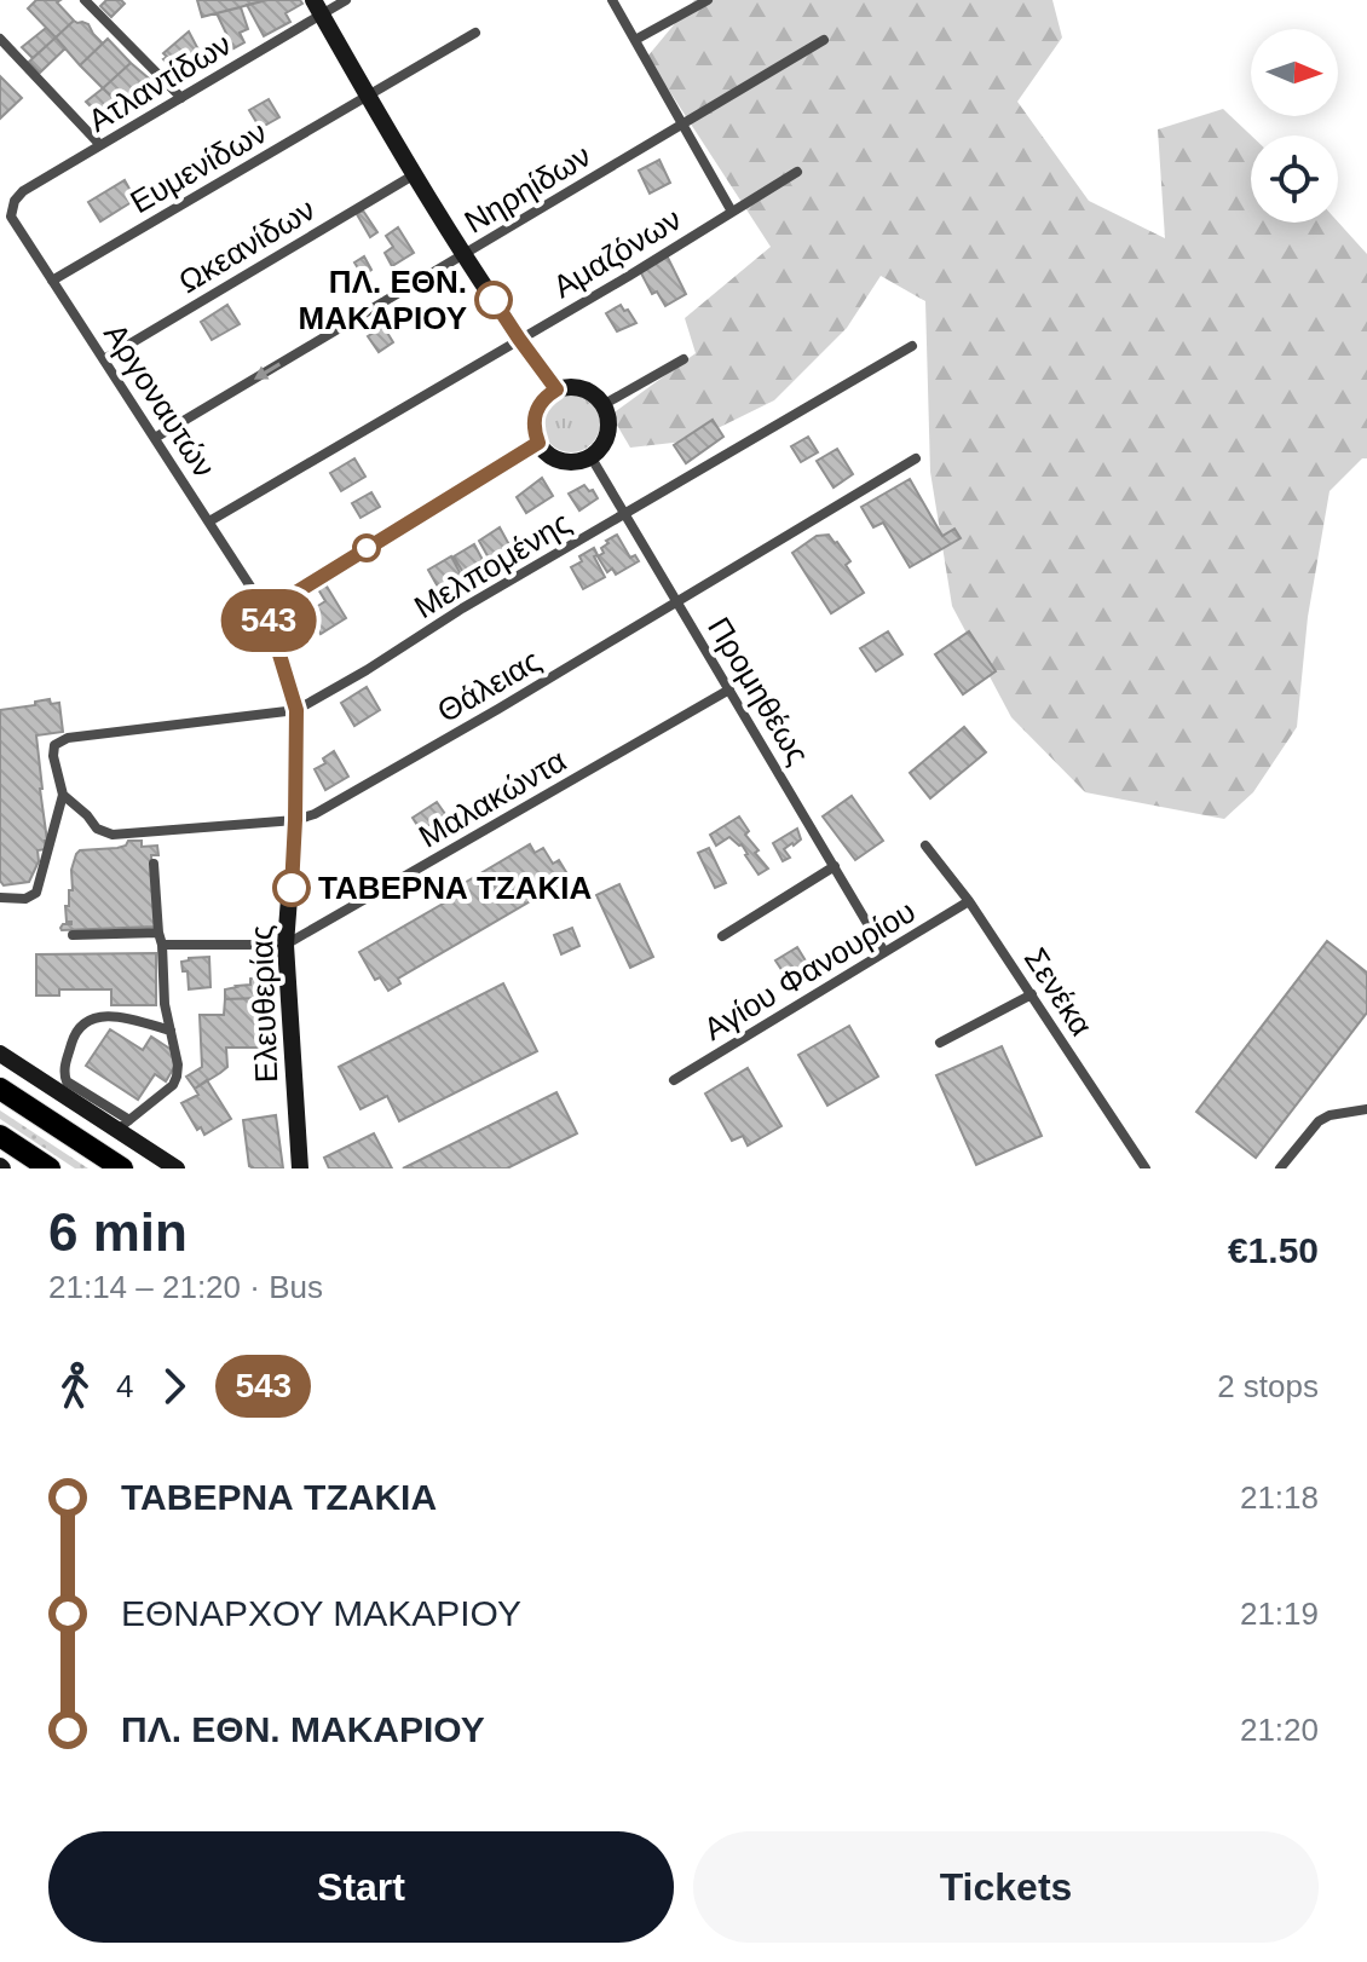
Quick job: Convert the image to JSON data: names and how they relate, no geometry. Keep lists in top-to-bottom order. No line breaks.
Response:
{"streets":{"street":["Ατλαντίδων","Ευμενίδων","Νηρηίδων","Ωκεανίδων","Αμαζόνων","Αργοναυτών","Μελπομένης","Θάλειας","Προμηθέως","Μαλακώντα","Αγίου Φανουρίου","Σενέκα","Ελευθερίας"]},"crossings":[["Ατλαντίδων","Αργοναυτών"],["Ευμενίδων","Αργοναυτών"],["Νηρηίδων","Αργοναυτών"],["Ωκεανίδων","Αργοναυτών"],["Αμαζόνων","Αργοναυτών"],["Αργοναυτών","Ελευθερίας"],["Μελπομένης","Θάλειας"],["Μελπομένης","Προμηθέως"],["Μελπομένης","Ελευθερίας"],["Θάλειας","Προμηθέως"],["Θάλειας","Ελευθερίας"],["Προμηθέως","Μαλακώντα"],["Προμηθέως","Αγίου Φανουρίου"],["Μαλακώντα","Ελευθερίας"],["Αγίου Φανουρίου","Σενέκα"]],"one_way":["Νηρηίδων"],"places":["ΠΛ. ΕΘΝ. ΜΑΚΑΡΙΟΥ","ΤΑΒΕΡΝΑ ΤΖΑΚΙΑ"],"lines":["bus line 543"],"north":"right","page":{"on_map":"543","heading":["6 min","21:14 – 21:20 · Bus","€1.50"],"legs":["4","543","2 stops"],"list":[{"name":"ΤΑΒΕΡΝΑ ΤΖΑΚΙΑ","value":"21:18"},{"name":"ΕΘΝΑΡΧΟΥ ΜΑΚΑΡΙΟΥ","value":"21:19"},{"name":"ΠΛ. ΕΘΝ. ΜΑΚΑΡΙΟΥ","value":"21:20"}],"buttons":["Start","Tickets"]}}
